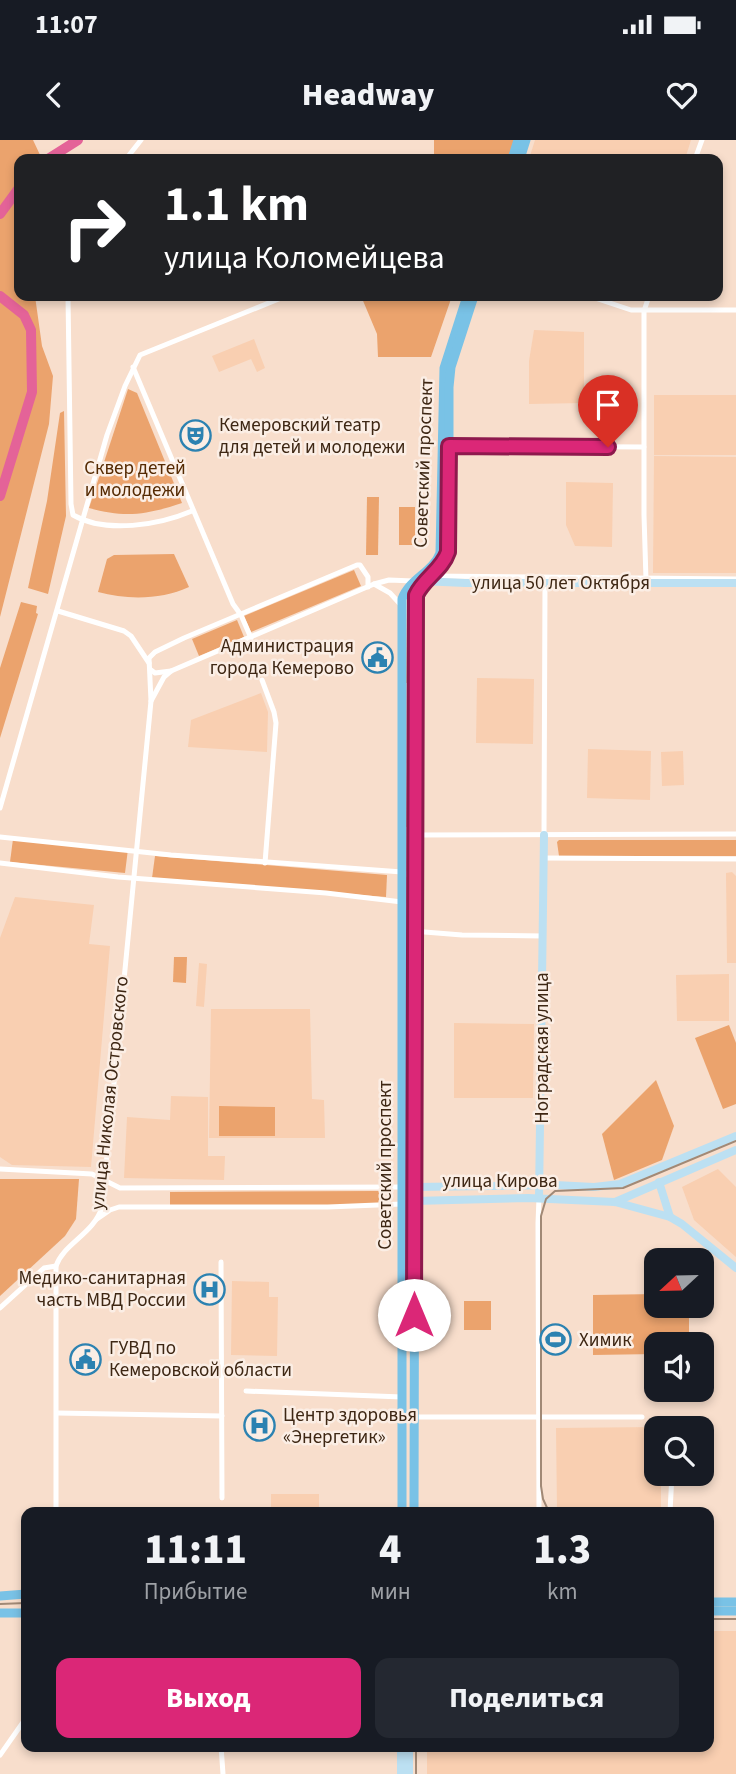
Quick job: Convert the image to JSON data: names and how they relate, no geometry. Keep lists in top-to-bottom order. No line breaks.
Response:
{"streets":{"main road":["Советский проспект","улица Кирова"],"street":["улица 50 лет Октября","Ноградская улица","улица Николая Островского"]},"crossings":[["Советский проспект","улица 50 лет Октября"],["Советский проспект","улица Кирова"],["улица 50 лет Октября","Ноградская улица"],["Ноградская улица","улица Кирова"],["улица Николая Островского","улица Кирова"]],"parks":["Сквер детей и молодежи"],"places":{"theatre":["Кемеровский театр для детей и молодежи"],"public building":["Администрация города Кемерово","ГУВД по Кемеровской области"],"hospital":["Медико-санитарная часть МВД России","Центр здоровья «Энергетик»"],"sports":["Химик"]},"north":"left","page":{"status":"11:07","header":"Headway","turn":["1.1 km","улица Коломейцева"],"eta":["11:11","Прибытие","4","мин","1.3","km"],"buttons":["Выход","Поделиться"]}}
